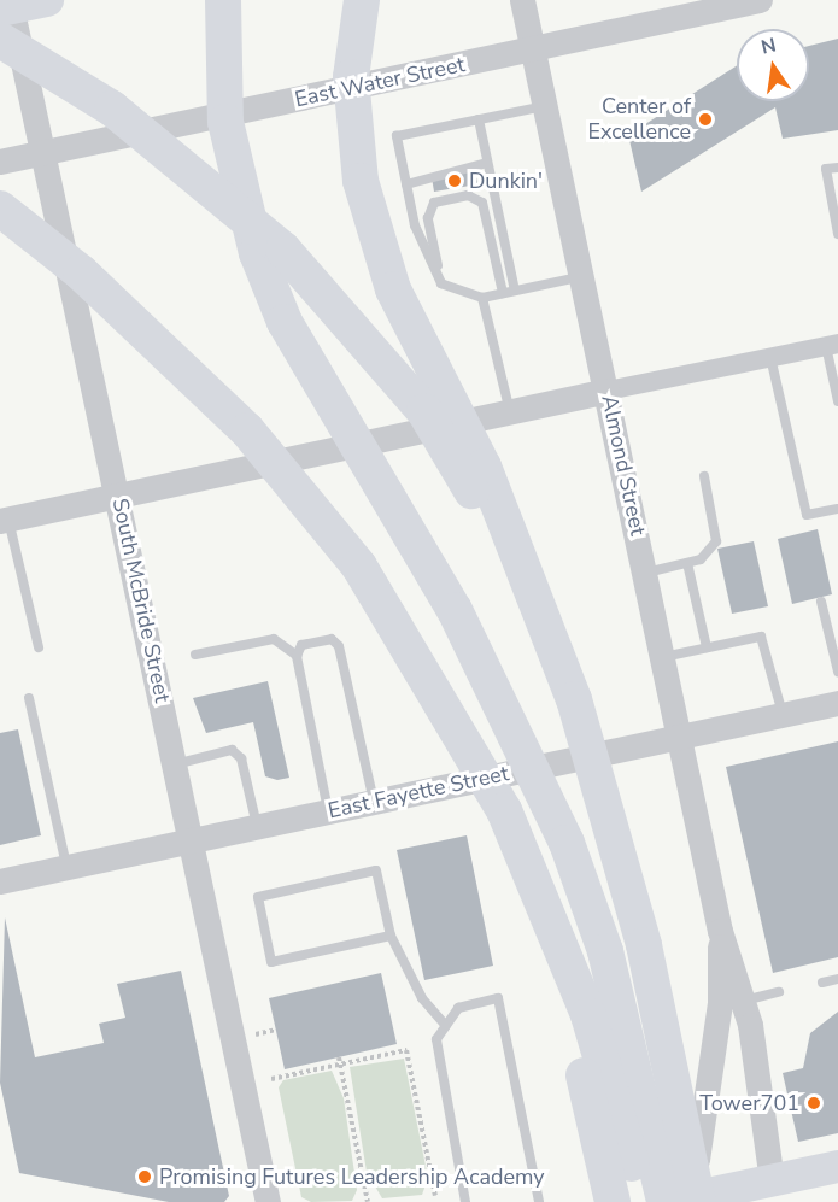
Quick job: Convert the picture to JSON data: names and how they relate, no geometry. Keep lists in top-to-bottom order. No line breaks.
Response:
{"streets":{"street":["East Water Street","Almond Street","South McBride Street","East Fayette Street"]},"crossings":[["East Water Street","Almond Street"],["East Water Street","South McBride Street"],["Almond Street","East Fayette Street"],["South McBride Street","East Fayette Street"]],"places":["Center of Excellence","Dunkin'","Tower701","Promising Futures Leadership Academy"],"north":"top"}
